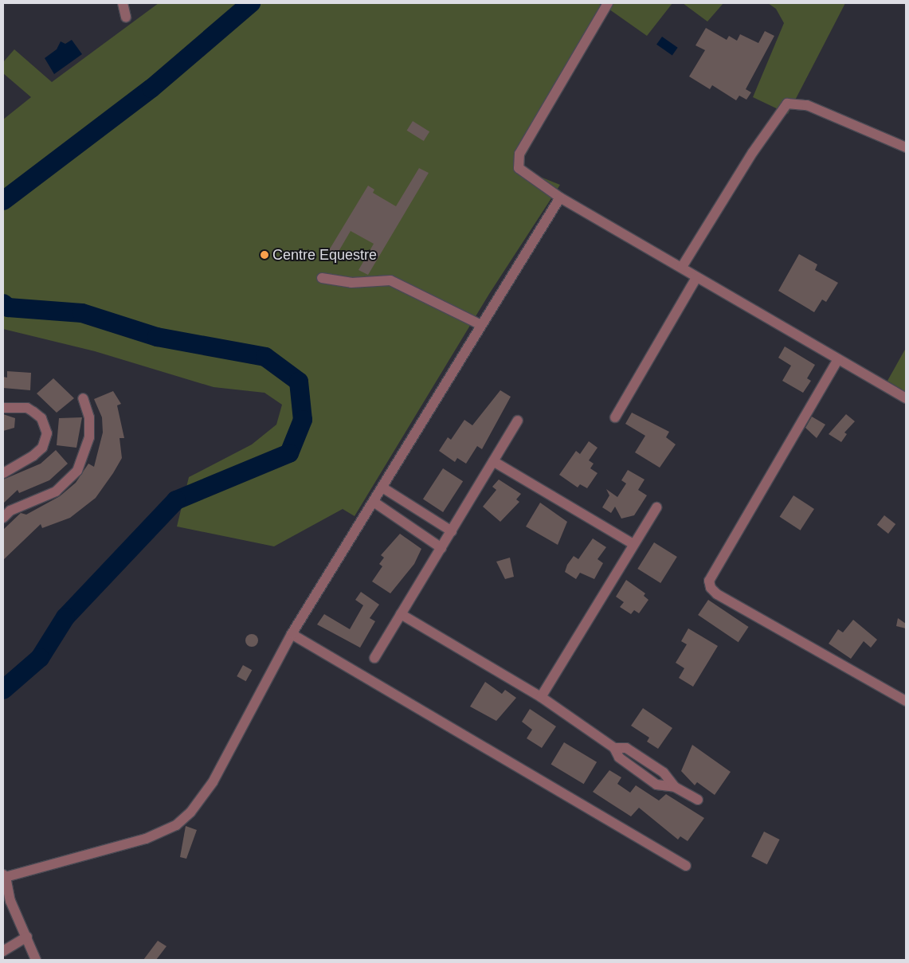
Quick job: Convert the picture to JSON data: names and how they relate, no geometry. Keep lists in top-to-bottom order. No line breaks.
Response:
{"places":["Centre Equestre"]}
